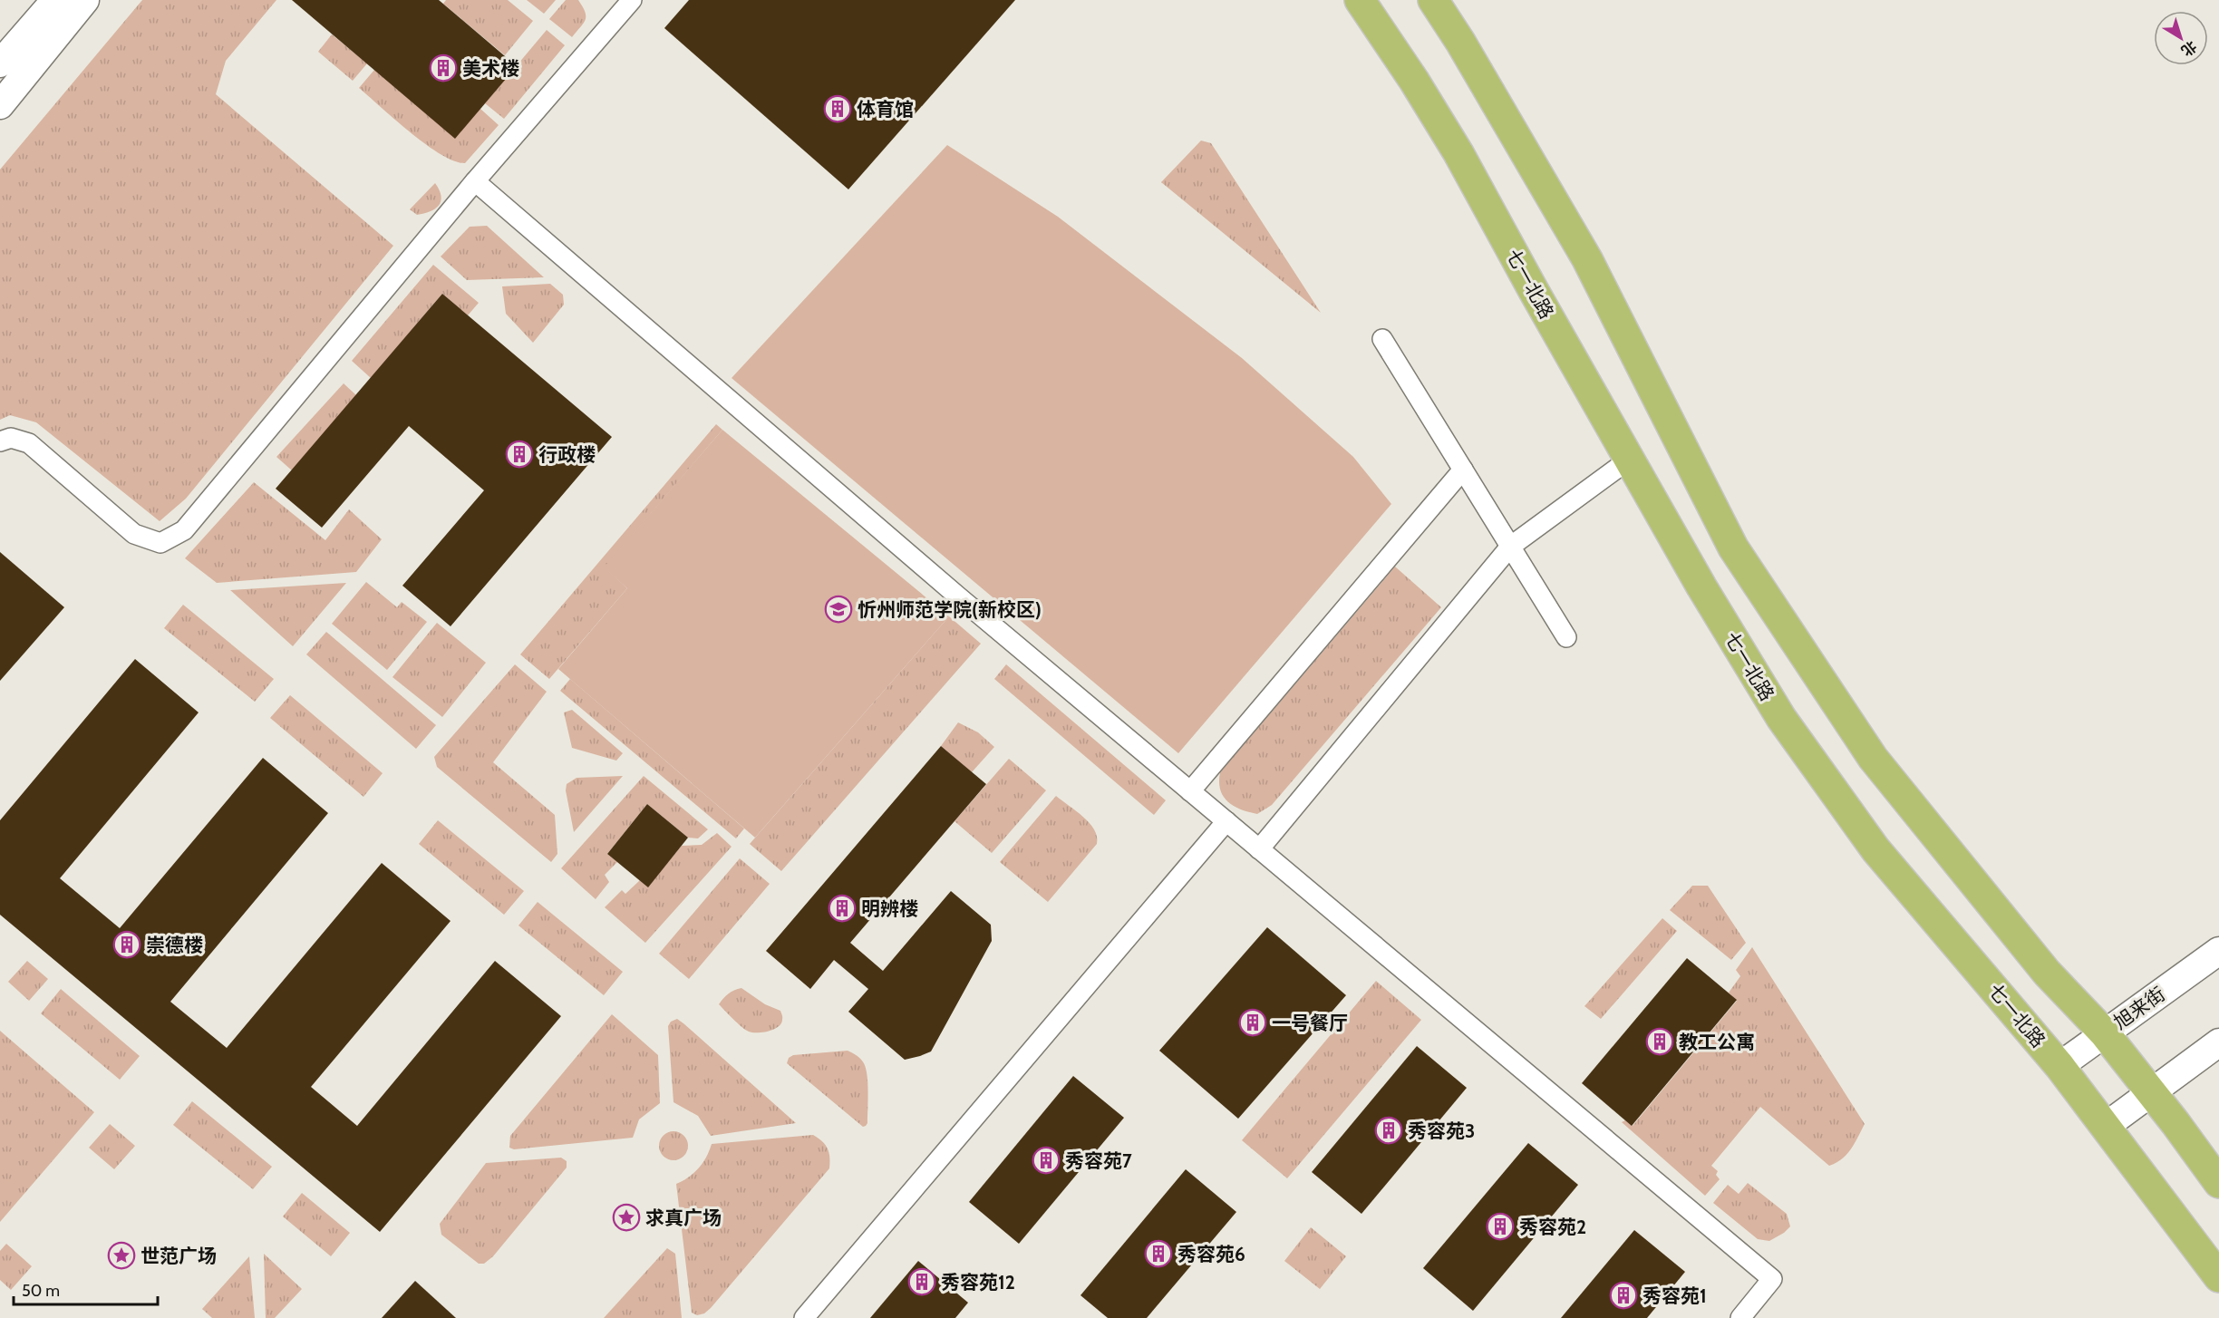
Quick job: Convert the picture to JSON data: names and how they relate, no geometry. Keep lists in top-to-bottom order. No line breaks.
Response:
{"streets":{"main road":["七一北路"],"street":["旭来街"]},"crossings":[["七一北路","旭来街"]],"places":{"building":["美术楼","体育馆","行政楼","明辨楼","崇德楼","一号餐厅","教工公寓","秀容苑3","秀容苑7","秀容苑2","秀容苑6","秀容苑12","秀容苑1"],"school or university":["忻州师范学院(新校区)"],"place":["求真广场","世范广场"]},"scale_bar":"50 m","north":"bottom right"}
